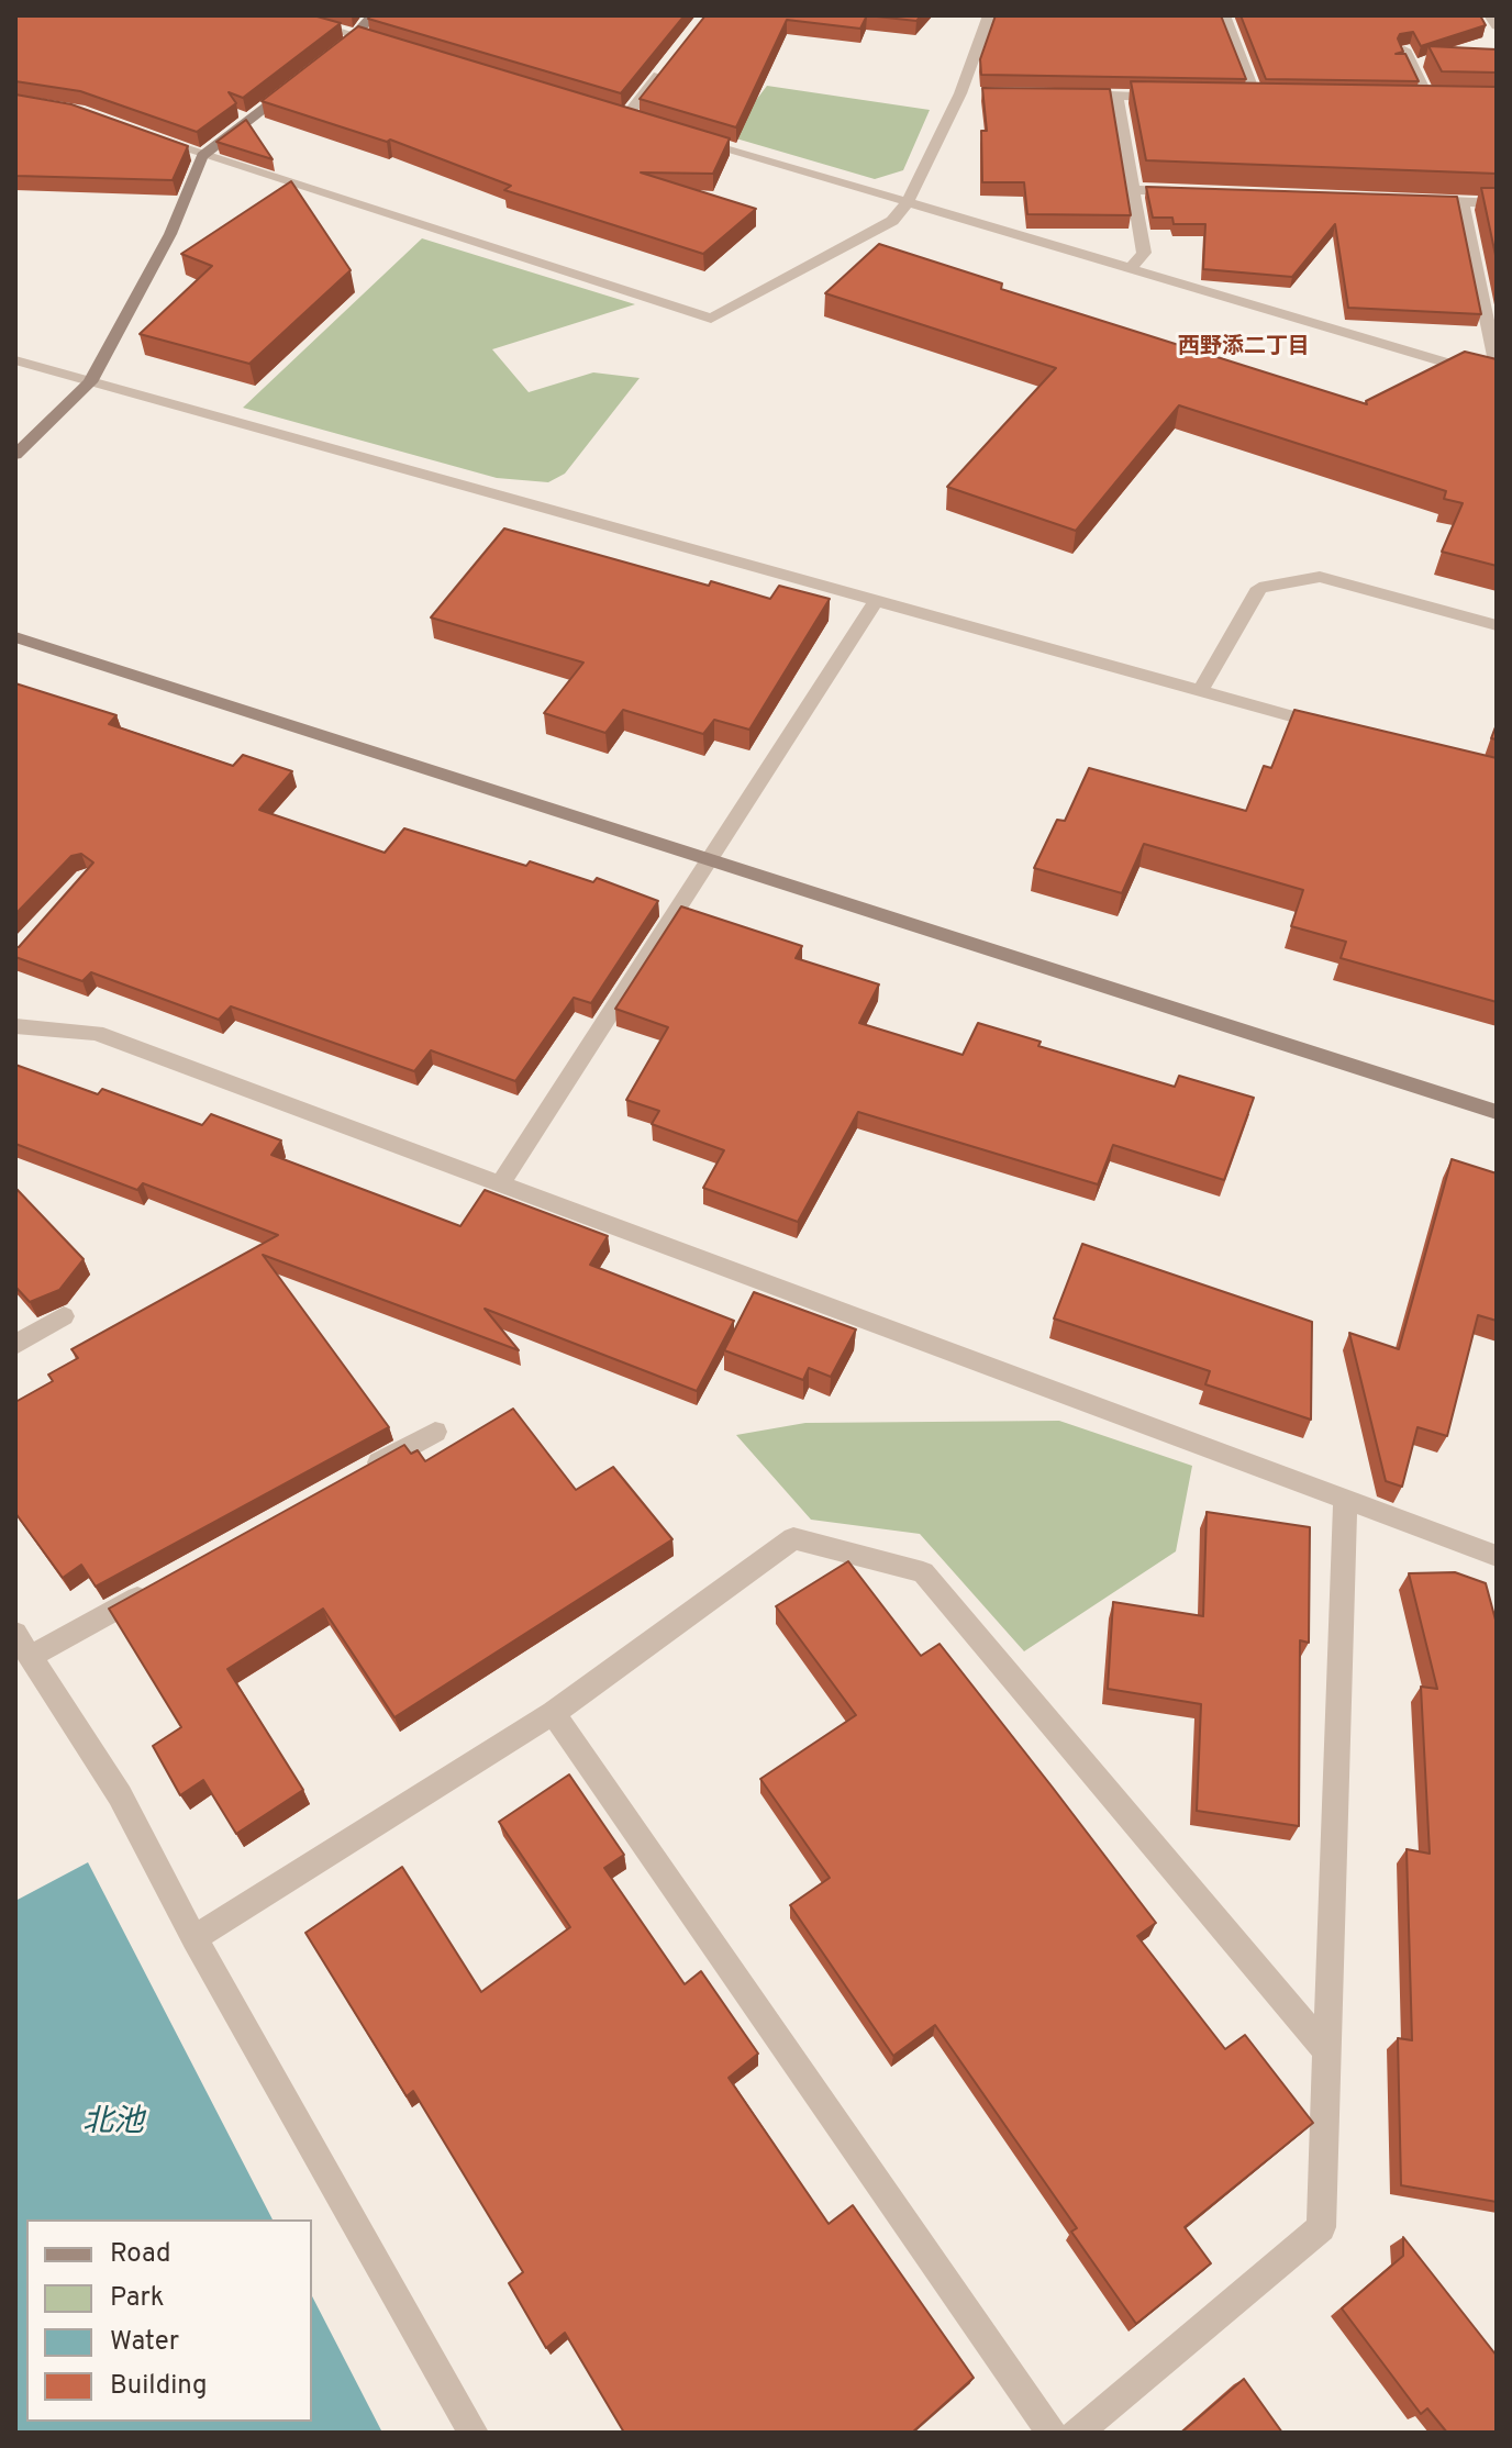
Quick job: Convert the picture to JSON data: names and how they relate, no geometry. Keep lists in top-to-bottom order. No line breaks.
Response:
{"districts":["西野添二丁目"],"water":["北池"],"legend":["Road","Park","Water","Building"]}
